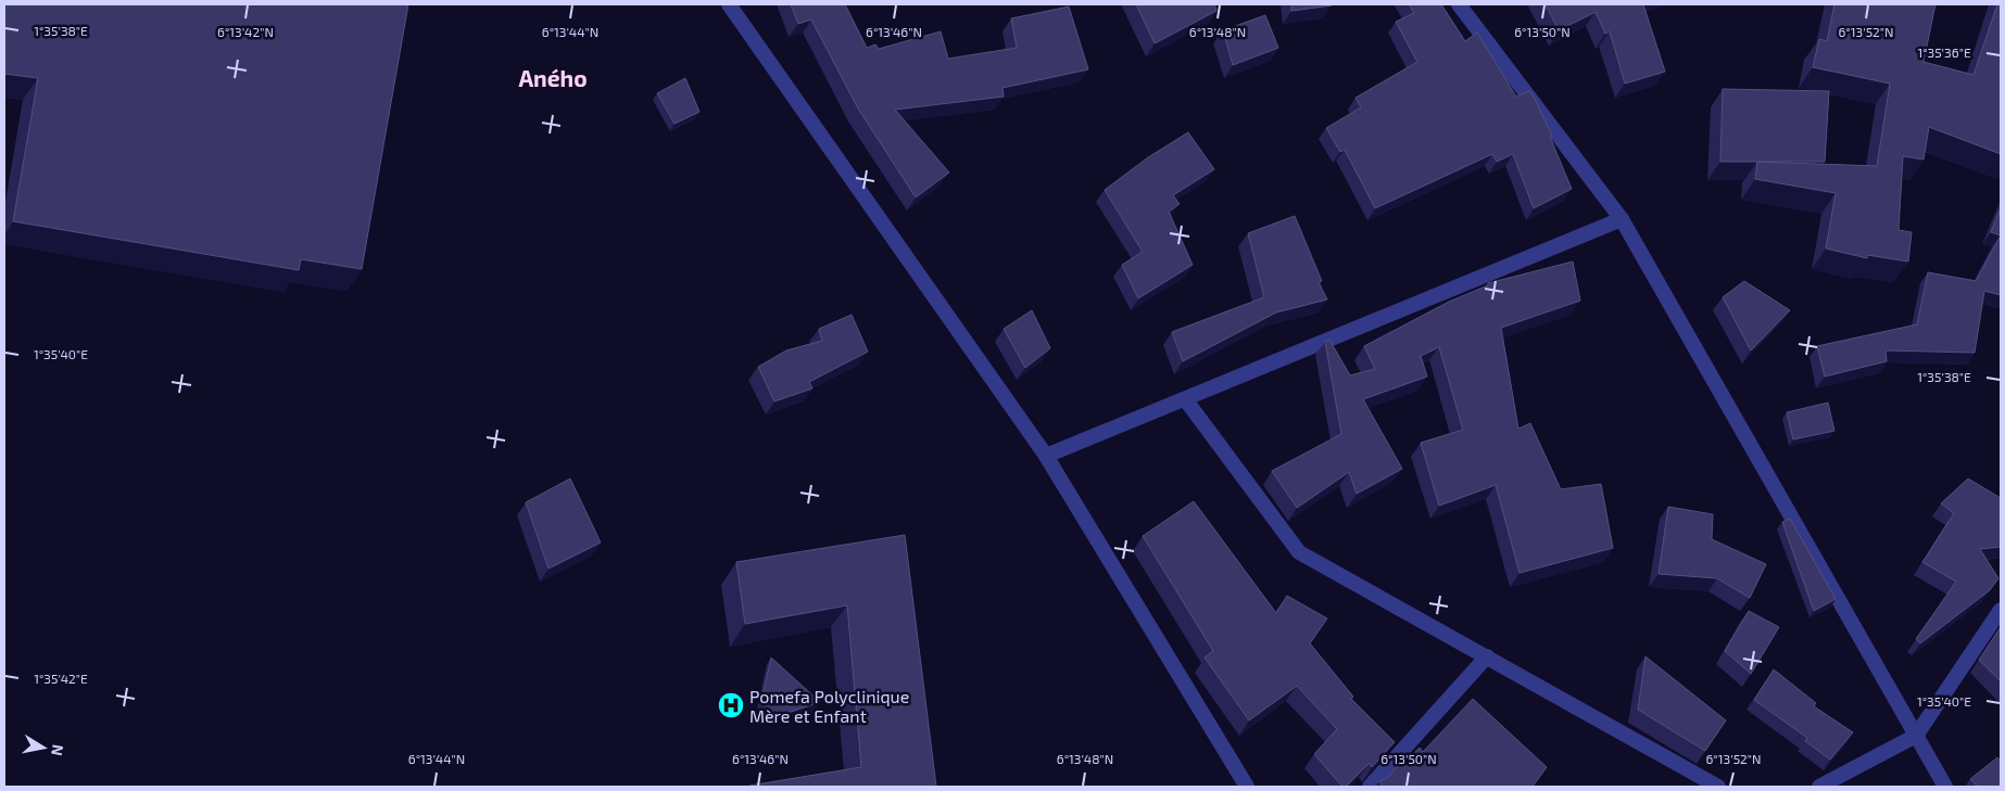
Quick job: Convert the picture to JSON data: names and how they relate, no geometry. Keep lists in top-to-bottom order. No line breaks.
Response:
{"districts":["Aného"],"places":{"hospital":["Pomefa Polyclinique Mère et Enfant"]},"north":"right","coordinates":["1°35'38\"E","6°13'42\"N","6°13'44\"N","6°13'46\"N","6°13'48\"N","6°13'50\"N","6°13'52\"N","1°35'36\"E","1°35'40\"E","1°35'42\"E"]}
